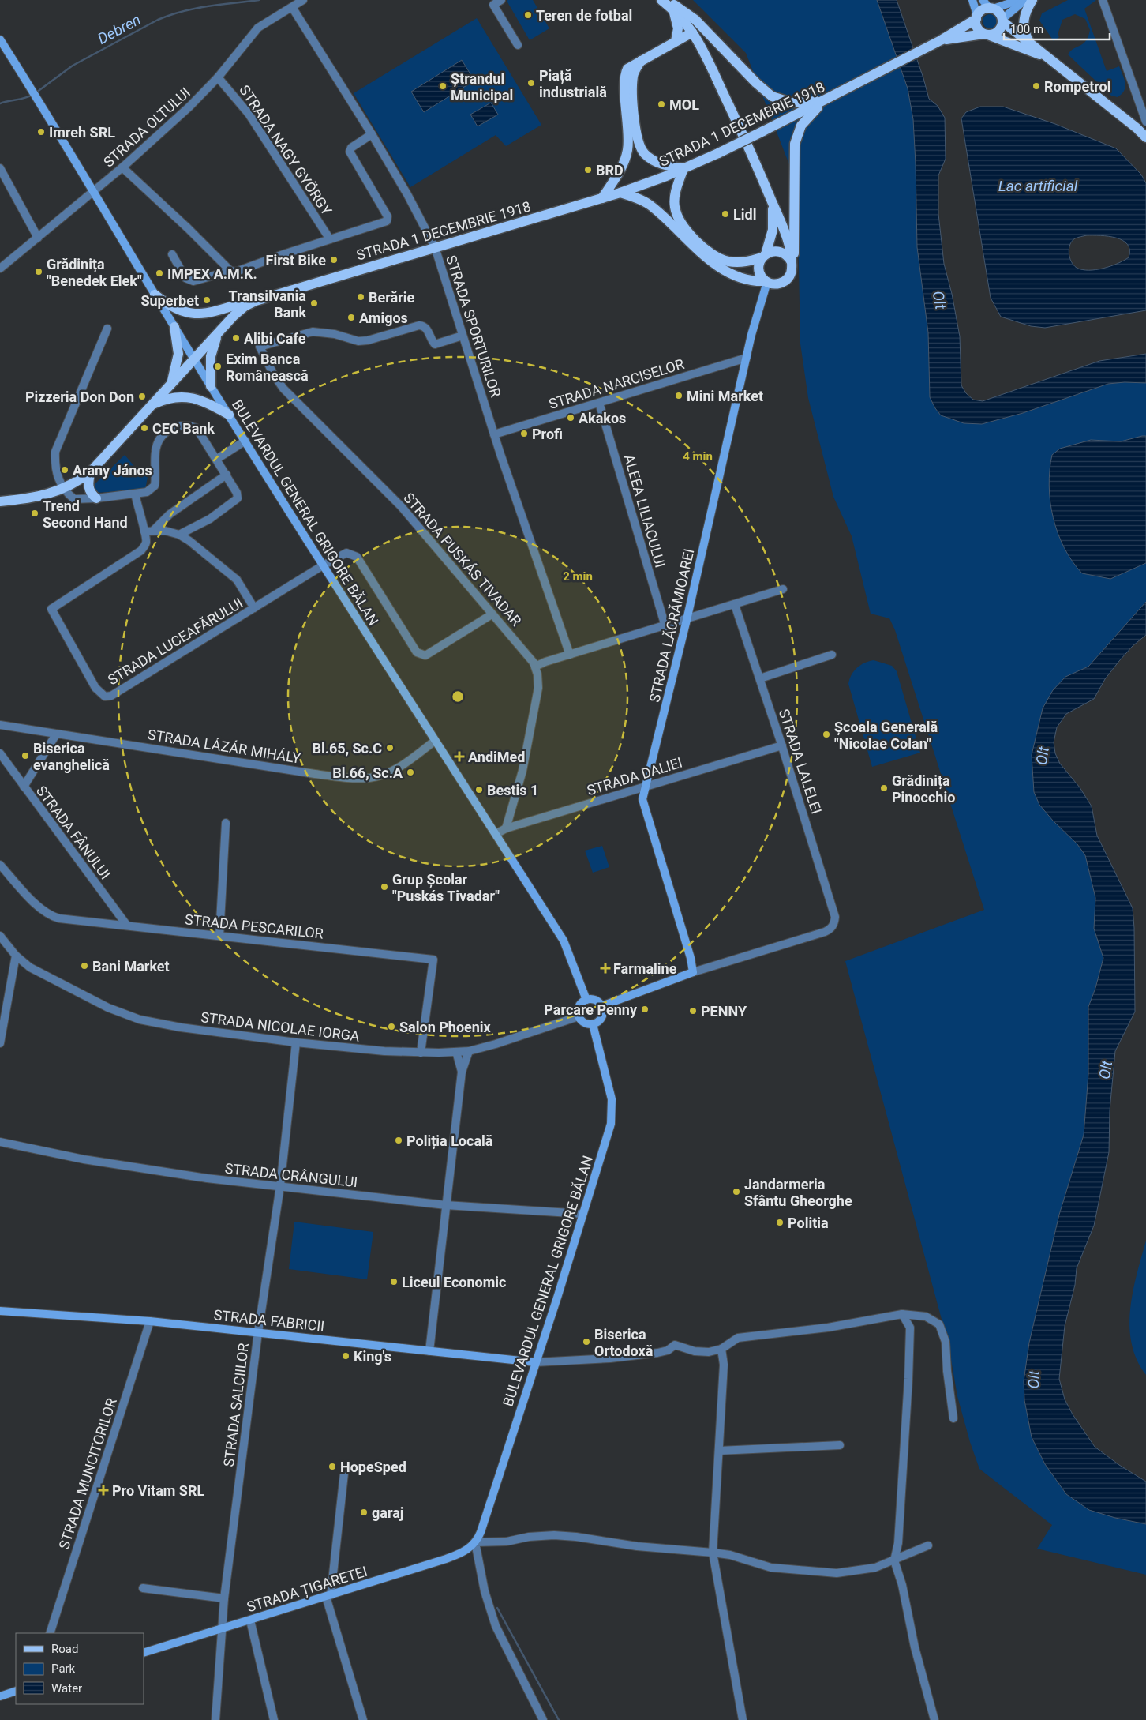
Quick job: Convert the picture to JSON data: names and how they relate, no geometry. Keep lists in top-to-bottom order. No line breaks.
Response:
{"streets":{"main road":["STRADA 1 DECEMBRIE 1918","BULEVARDUL GENERAL GRIGORE BĂLAN","STRADA LĂCRĂMIOAREI","STRADA FABRICII","STRADA ȚIGARETEI"],"street":["STRADA OLTULUI","STRADA NAGY GYÖRGY","STRADA SPORTURILOR","STRADA NARCISELOR","ALEEA LILIACULUI","STRADA PUSKÁS TIVADAR","STRADA LUCEAFĂRULUI","STRADA LÁZÁR MIHÁLY","STRADA LALELEI","STRADA DALIEI","STRADA FÂNULUI","STRADA PESCARILOR","STRADA NICOLAE IORGA","STRADA CRÂNGULUI","STRADA SALCIILOR","STRADA MUNCITORILOR"]},"crossings":[["STRADA 1 DECEMBRIE 1918","STRADA SPORTURILOR"],["STRADA 1 DECEMBRIE 1918","BULEVARDUL GENERAL GRIGORE BĂLAN"],["STRADA OLTULUI","STRADA NAGY GYÖRGY"],["STRADA OLTULUI","STRADA SPORTURILOR"],["STRADA OLTULUI","BULEVARDUL GENERAL GRIGORE BĂLAN"],["STRADA SPORTURILOR","STRADA NARCISELOR"],["STRADA SPORTURILOR","STRADA PUSKÁS TIVADAR"],["STRADA NARCISELOR","ALEEA LILIACULUI"],["STRADA NARCISELOR","STRADA LĂCRĂMIOAREI"],["BULEVARDUL GENERAL GRIGORE BĂLAN","STRADA LUCEAFĂRULUI"],["BULEVARDUL GENERAL GRIGORE BĂLAN","STRADA LÁZÁR MIHÁLY"],["BULEVARDUL GENERAL GRIGORE BĂLAN","STRADA DALIEI"],["BULEVARDUL GENERAL GRIGORE BĂLAN","STRADA NICOLAE IORGA"],["BULEVARDUL GENERAL GRIGORE BĂLAN","STRADA CRÂNGULUI"],["BULEVARDUL GENERAL GRIGORE BĂLAN","STRADA FABRICII"],["BULEVARDUL GENERAL GRIGORE BĂLAN","STRADA ȚIGARETEI"],["STRADA PUSKÁS TIVADAR","STRADA LUCEAFĂRULUI"],["STRADA PUSKÁS TIVADAR","STRADA DALIEI"],["STRADA LĂCRĂMIOAREI","STRADA LALELEI"],["STRADA LĂCRĂMIOAREI","STRADA DALIEI"],["STRADA LALELEI","STRADA DALIEI"],["STRADA FÂNULUI","STRADA PESCARILOR"],["STRADA PESCARILOR","STRADA NICOLAE IORGA"],["STRADA NICOLAE IORGA","STRADA SALCIILOR"],["STRADA CRÂNGULUI","STRADA SALCIILOR"],["STRADA FABRICII","STRADA SALCIILOR"],["STRADA FABRICII","STRADA MUNCITORILOR"],["STRADA SALCIILOR","STRADA ȚIGARETEI"]],"water":["Debren","Lac artificial","Olt"],"places":{"other":["Teren de fotbal","Piață industrială","Ștrandul Municipal","Rompetrol","MOL","Imreh SRL","BRD","Lidl","First Bike","Grădinița \"Benedek Elek\"","IMPEX A.M.K.","Berărie","Superbet","Transilvania Bank","Amigos","Alibi Cafe","Exim Banca Românească","Mini Market","Pizzeria Don Don","Akakos","CEC Bank","Profi","Arany János","Trend Second Hand","Școala Generală \"Nicolae Colan\"","Bl.65, Sc.C","Biserica evanghelică","Bl.66, Sc.A","Grădinița Pinocchio","Bestis 1","Grup Școlar \"Puskás Tivadar\"","Bani Market","Parcare Penny","PENNY","Salon Phoenix","Poliția Locală","Jandarmeria Sfântu Gheorghe","Politia","Liceul Economic","Biserica Ortodoxă","King's","HopeSped","garaj"],"health":["AndiMed","Farmaline","Pro Vitam SRL"]},"legend":["Road","Park","Water"],"scale_bar":"100 m","rings":["4 min","2 min"]}
